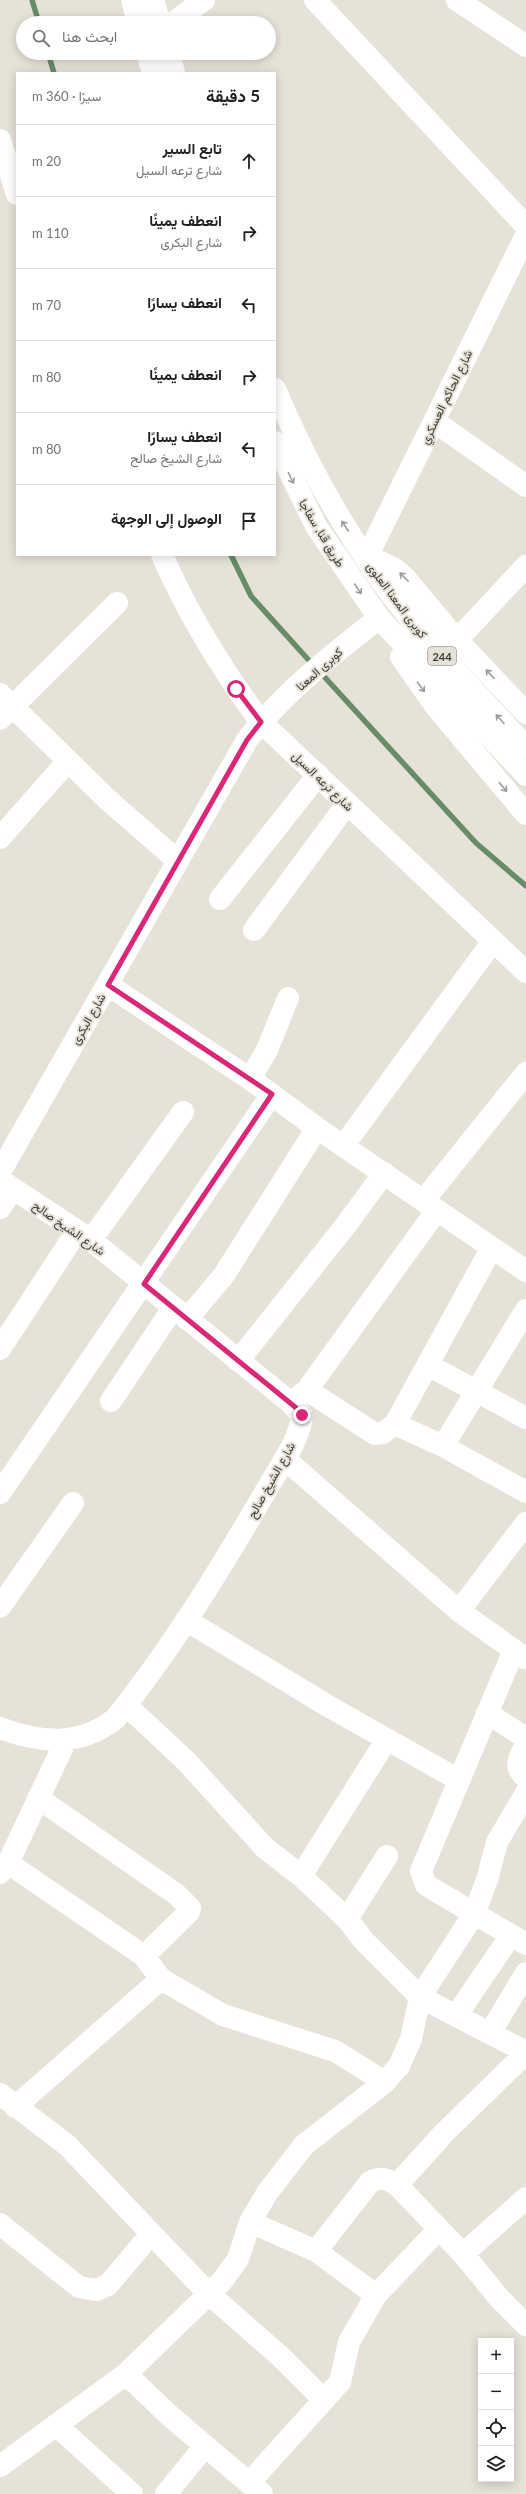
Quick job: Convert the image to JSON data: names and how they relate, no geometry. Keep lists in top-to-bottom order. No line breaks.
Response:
{"streets":{"main road":["شارع الحاكم العسكري","طريق قنا, سفاجا","كوبرى المعنا العلوى","244","كوبرى المعنا","شارع ترعه السيل","شارع البكرى","شارع الشيخ صالح"]},"crossings":[["شارع الحاكم العسكري","طريق قنا, سفاجا"],["شارع الحاكم العسكري","كوبرى المعنا العلوى"],["طريق قنا, سفاجا","كوبرى المعنا العلوى"],["طريق قنا, سفاجا","كوبرى المعنا"],["كوبرى المعنا العلوى","كوبرى المعنا"],["كوبرى المعنا","شارع ترعه السيل"],["كوبرى المعنا","شارع البكرى"],["شارع ترعه السيل","شارع البكرى"],["شارع البكرى","شارع الشيخ صالح"]],"page":{"search":"ابحث هنا","heading":["5 دقيقة","سيرًا · 360 m"],"list":[["تابع السير","شارع ترعه السيل","20 m"],["انعطف يمينًا","شارع البكرى","110 m"],["انعطف يسارًا","70 m"],["انعطف يمينًا","80 m"],["انعطف يسارًا","شارع الشيخ صالح","80 m"],"الوصول إلى الوجهة"],"map_buttons":["+","−"]}}
